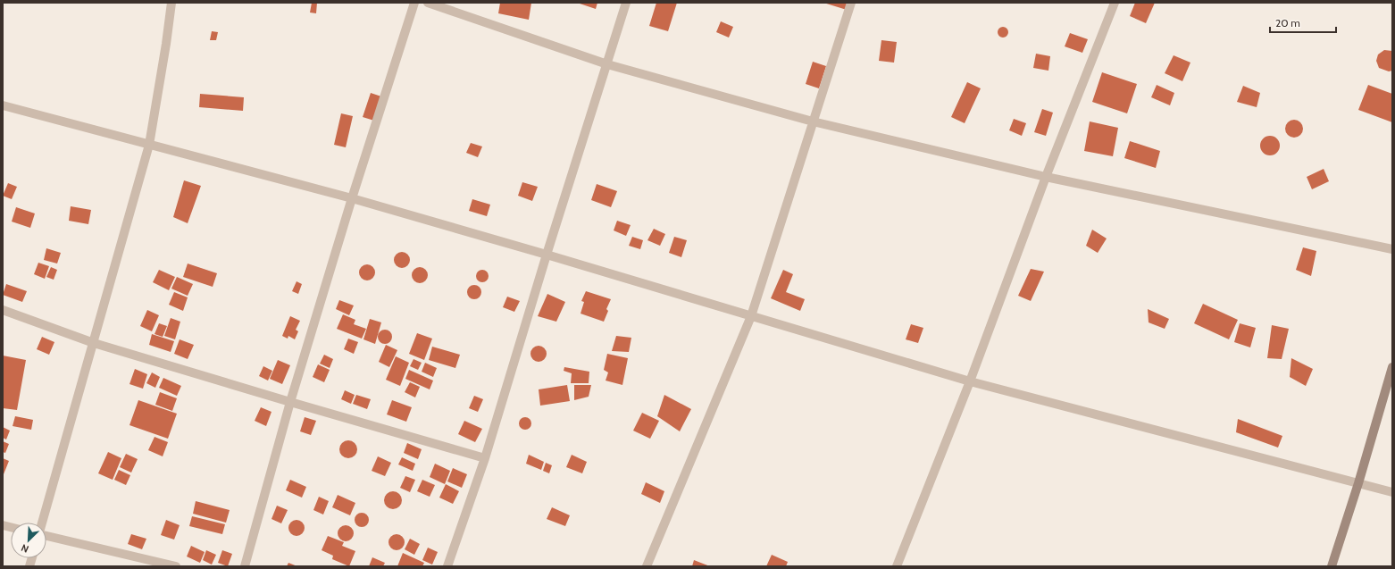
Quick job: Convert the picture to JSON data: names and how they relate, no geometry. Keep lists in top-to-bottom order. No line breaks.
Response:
{"scale_bar":"20 m","north":"bottom left"}
